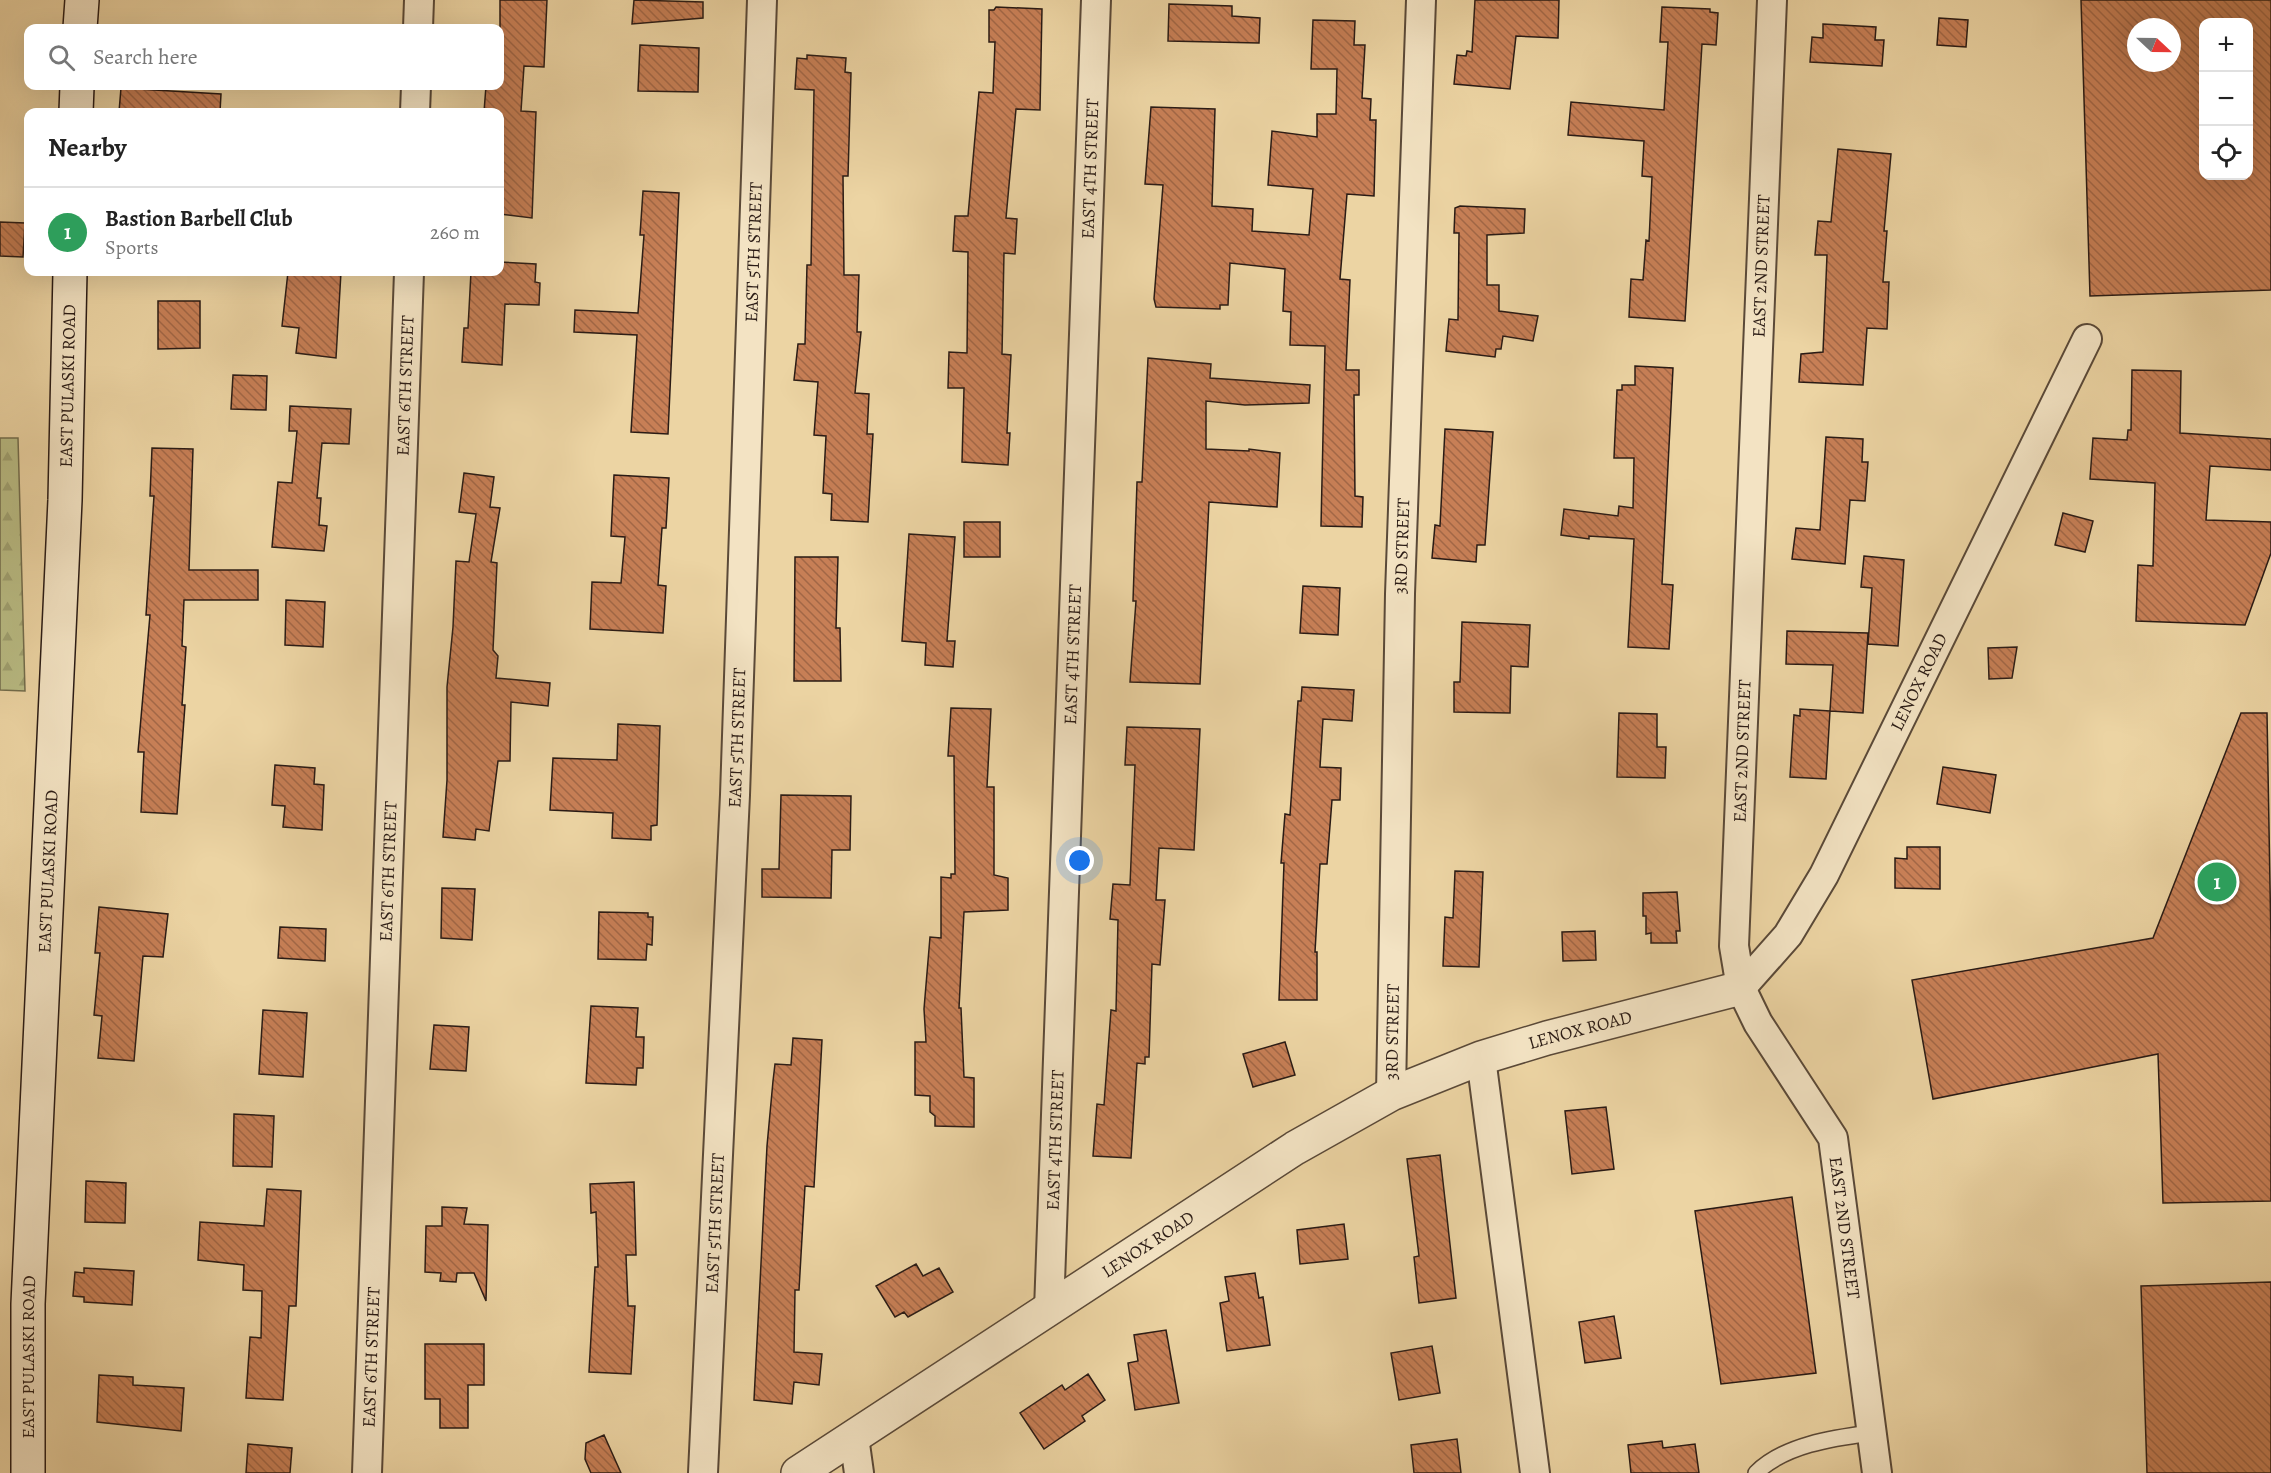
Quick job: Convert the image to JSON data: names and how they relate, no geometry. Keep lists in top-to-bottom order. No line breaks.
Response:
{"streets":{"main road":["EAST PULASKI ROAD","LENOX ROAD"],"street":["EAST 4TH STREET","EAST 5TH STREET","EAST 2ND STREET","EAST 6TH STREET","3RD STREET"]},"crossings":[["EAST 4TH STREET","LENOX ROAD"],["EAST 2ND STREET","LENOX ROAD"],["3RD STREET","LENOX ROAD"]],"north":"right","page":{"map_buttons":["+","−"],"search":"Search here","heading":"Nearby","list":[{"mark":"1","name":"Bastion Barbell Club","note":"Sports","value":"260 m"}],"pins":"1"}}
